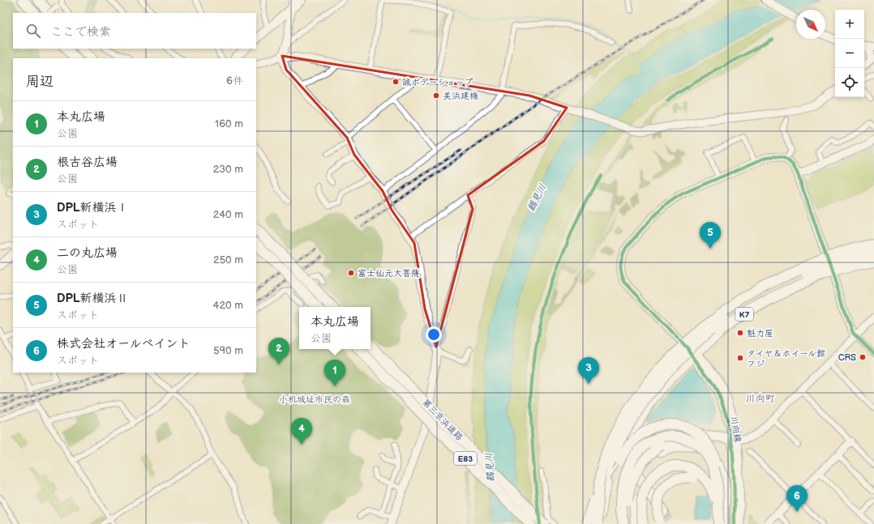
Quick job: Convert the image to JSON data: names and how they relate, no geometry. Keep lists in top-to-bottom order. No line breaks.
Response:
{"streets":{"highway":["K7","第三京浜道路","E83"],"street":["川向線"]},"districts":["川向町"],"water":["鶴見川"],"parks":["小机城址市民の森"],"places":["誠ボデーショップ","美浜建機","富士仙元大菩薩","魁力屋","CRS","タイヤ＆ホイール館 フジ"],"north":"bottom right","page":{"map_buttons":["+","−"],"search":"ここで検索","heading":["周辺","6件"],"list":[{"mark":"1","name":"本丸広場","note":"公園","value":"160 m"},{"mark":"2","name":"根古谷広場","note":"公園","value":"230 m"},{"mark":"3","name":"DPL新横浜Ⅰ","note":"スポット","value":"240 m"},{"mark":"4","name":"二の丸広場","note":"公園","value":"250 m"},{"mark":"5","name":"DPL新横浜Ⅱ","note":"スポット","value":"420 m"},{"mark":"6","name":"株式会社オールペイント","note":"スポット","value":"590 m"}],"pins":["5","2","3","1","4","6"],"popup":["本丸広場","公園"]}}
